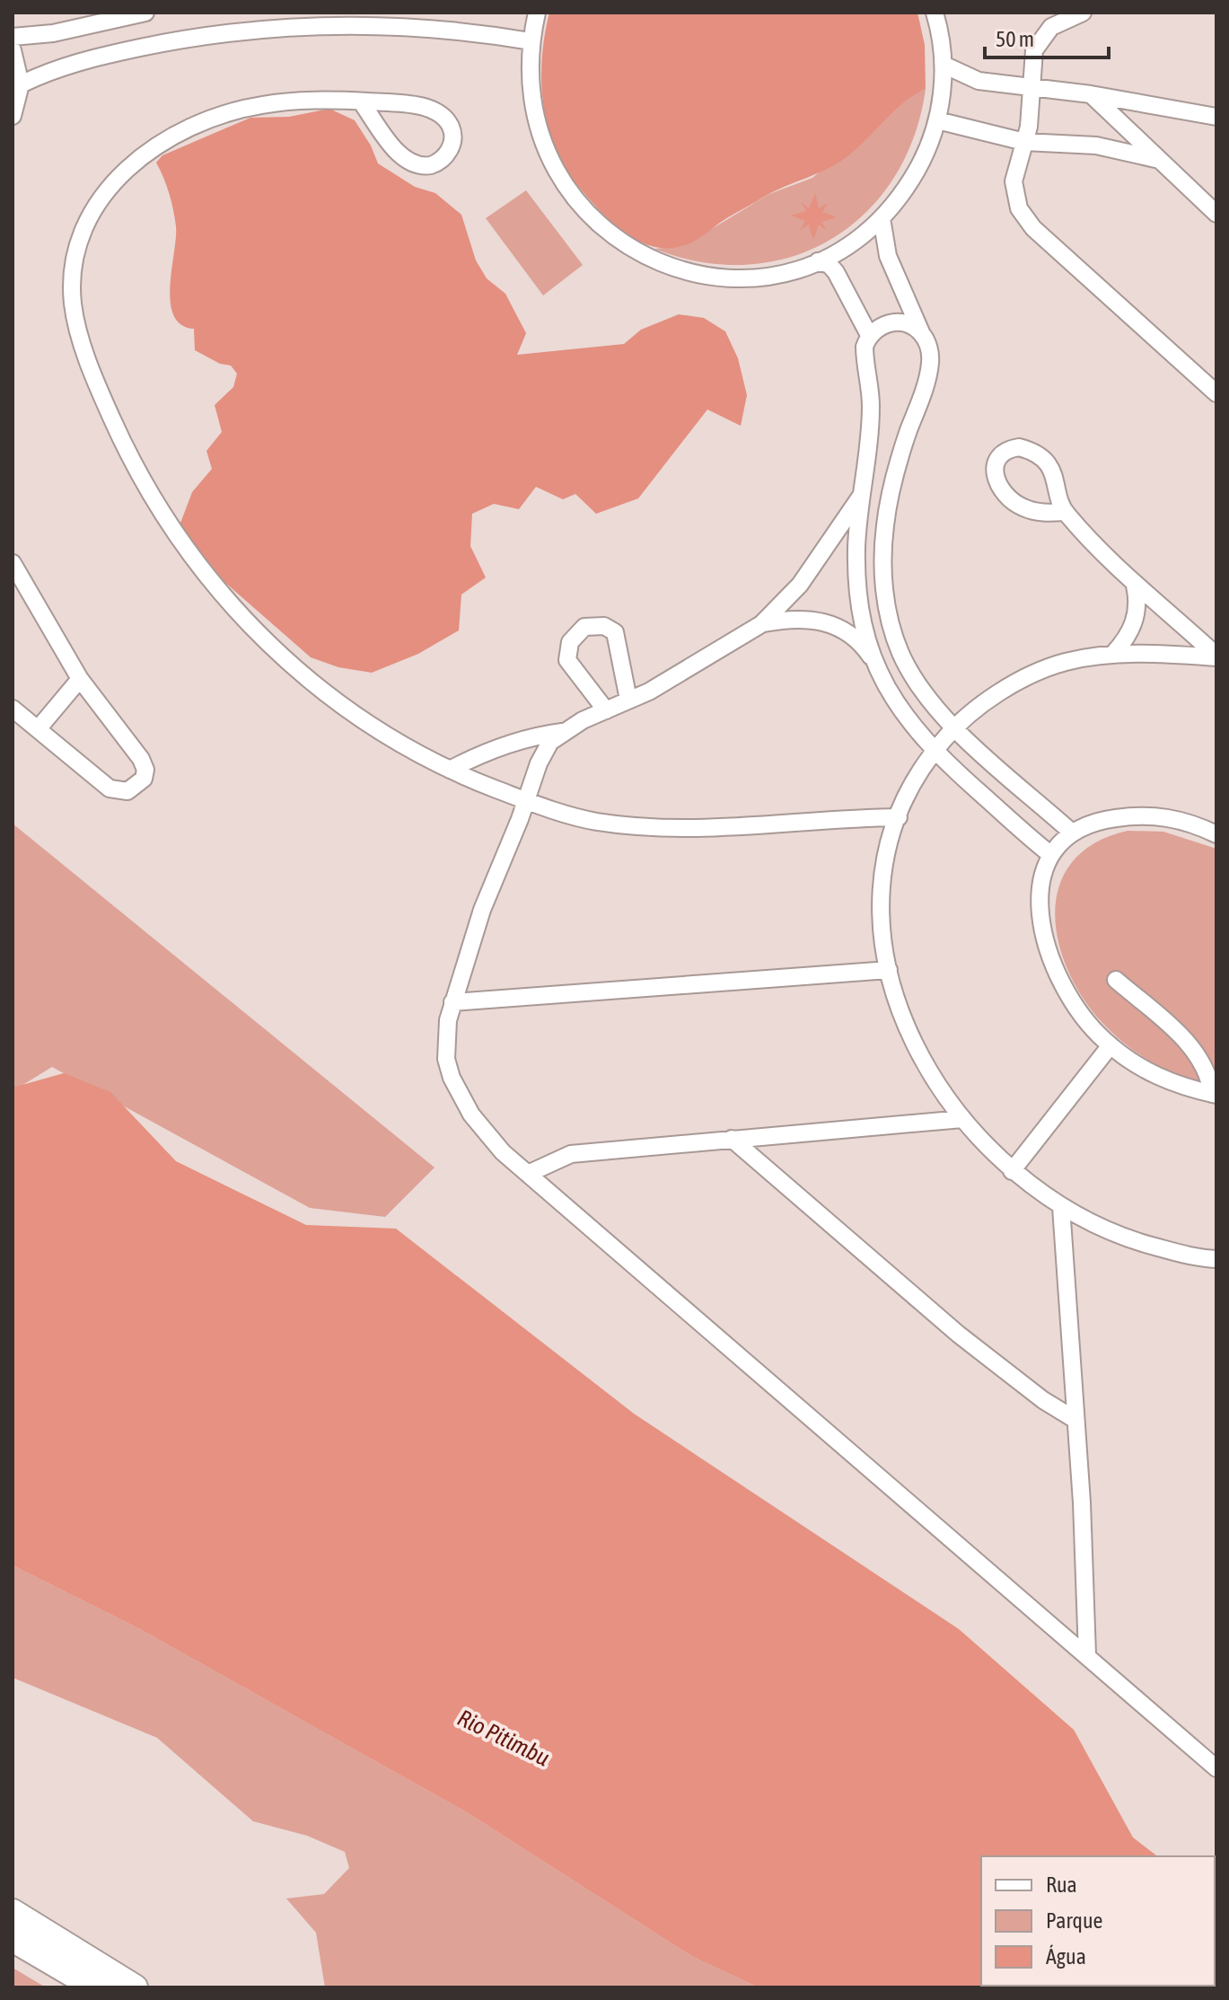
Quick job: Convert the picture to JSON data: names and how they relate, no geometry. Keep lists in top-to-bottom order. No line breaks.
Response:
{"water":["Rio Pitimbu"],"legend":["Rua","Parque","Água"],"scale_bar":"50 m"}
